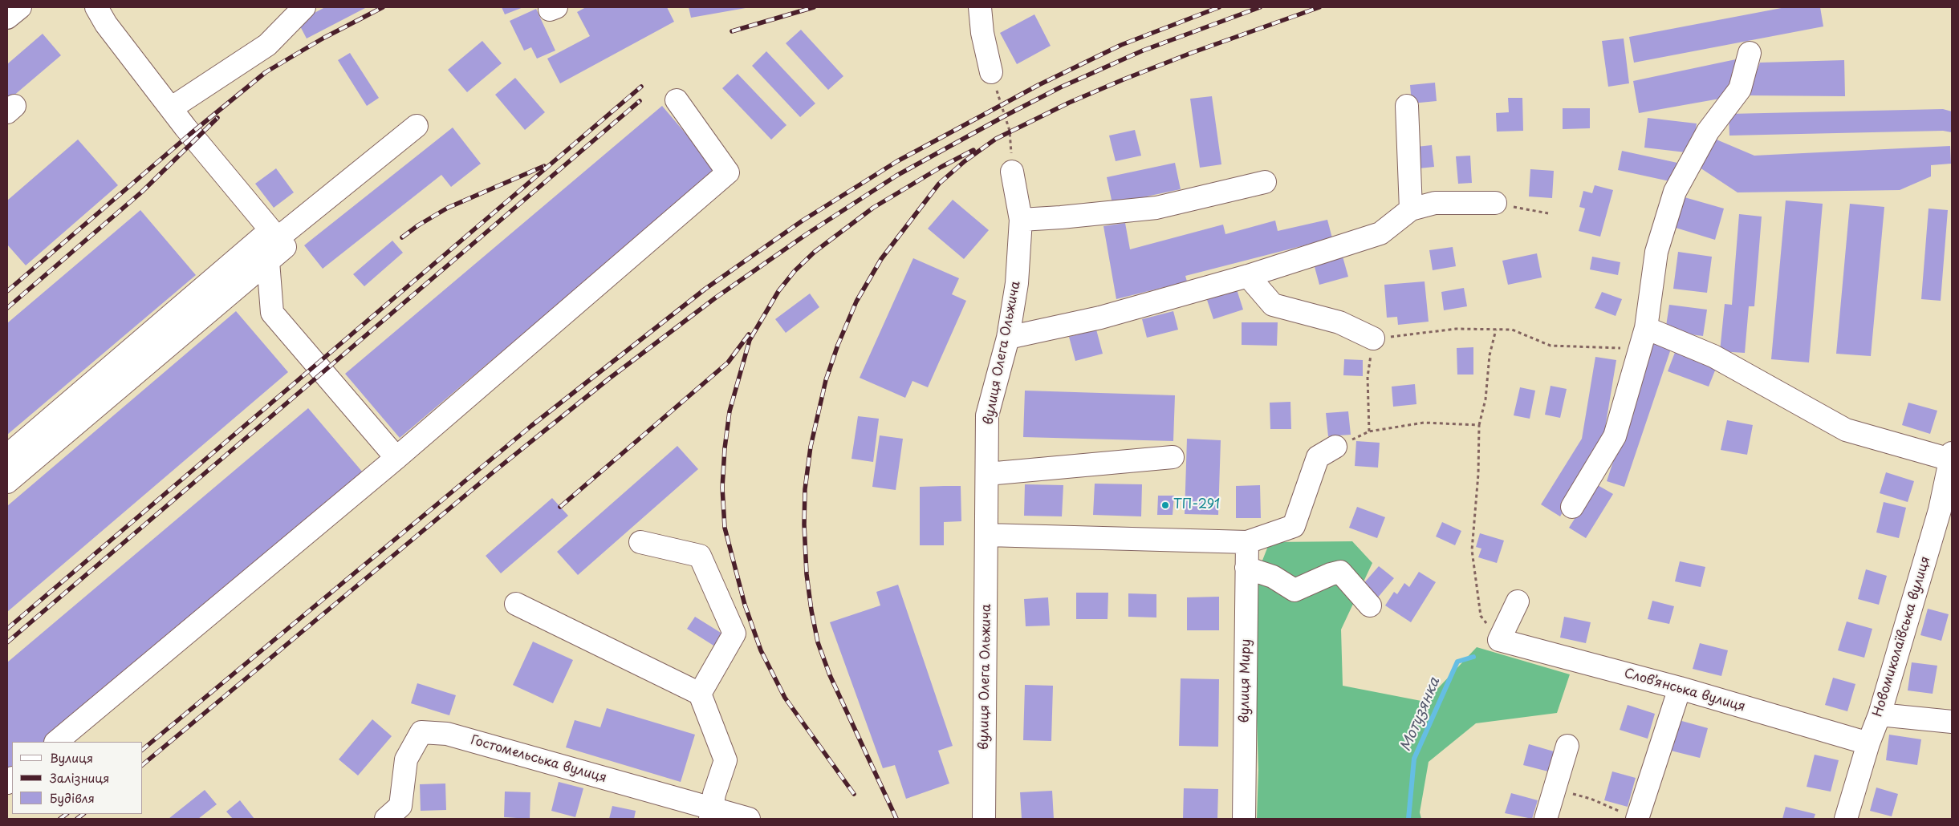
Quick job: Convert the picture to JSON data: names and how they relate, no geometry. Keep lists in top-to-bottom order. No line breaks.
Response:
{"streets":{"street":["вулиця Олега Ольжича","Новомиколаївська вулиця","вулиця Миру","Словʼянська вулиця","Гостомельська вулиця"]},"crossings":[["Новомиколаївська вулиця","Словʼянська вулиця"]],"water":["Мотузянка"],"places":["ТП-291"],"legend":["Вулиця","Залізниця","Будівля"]}
